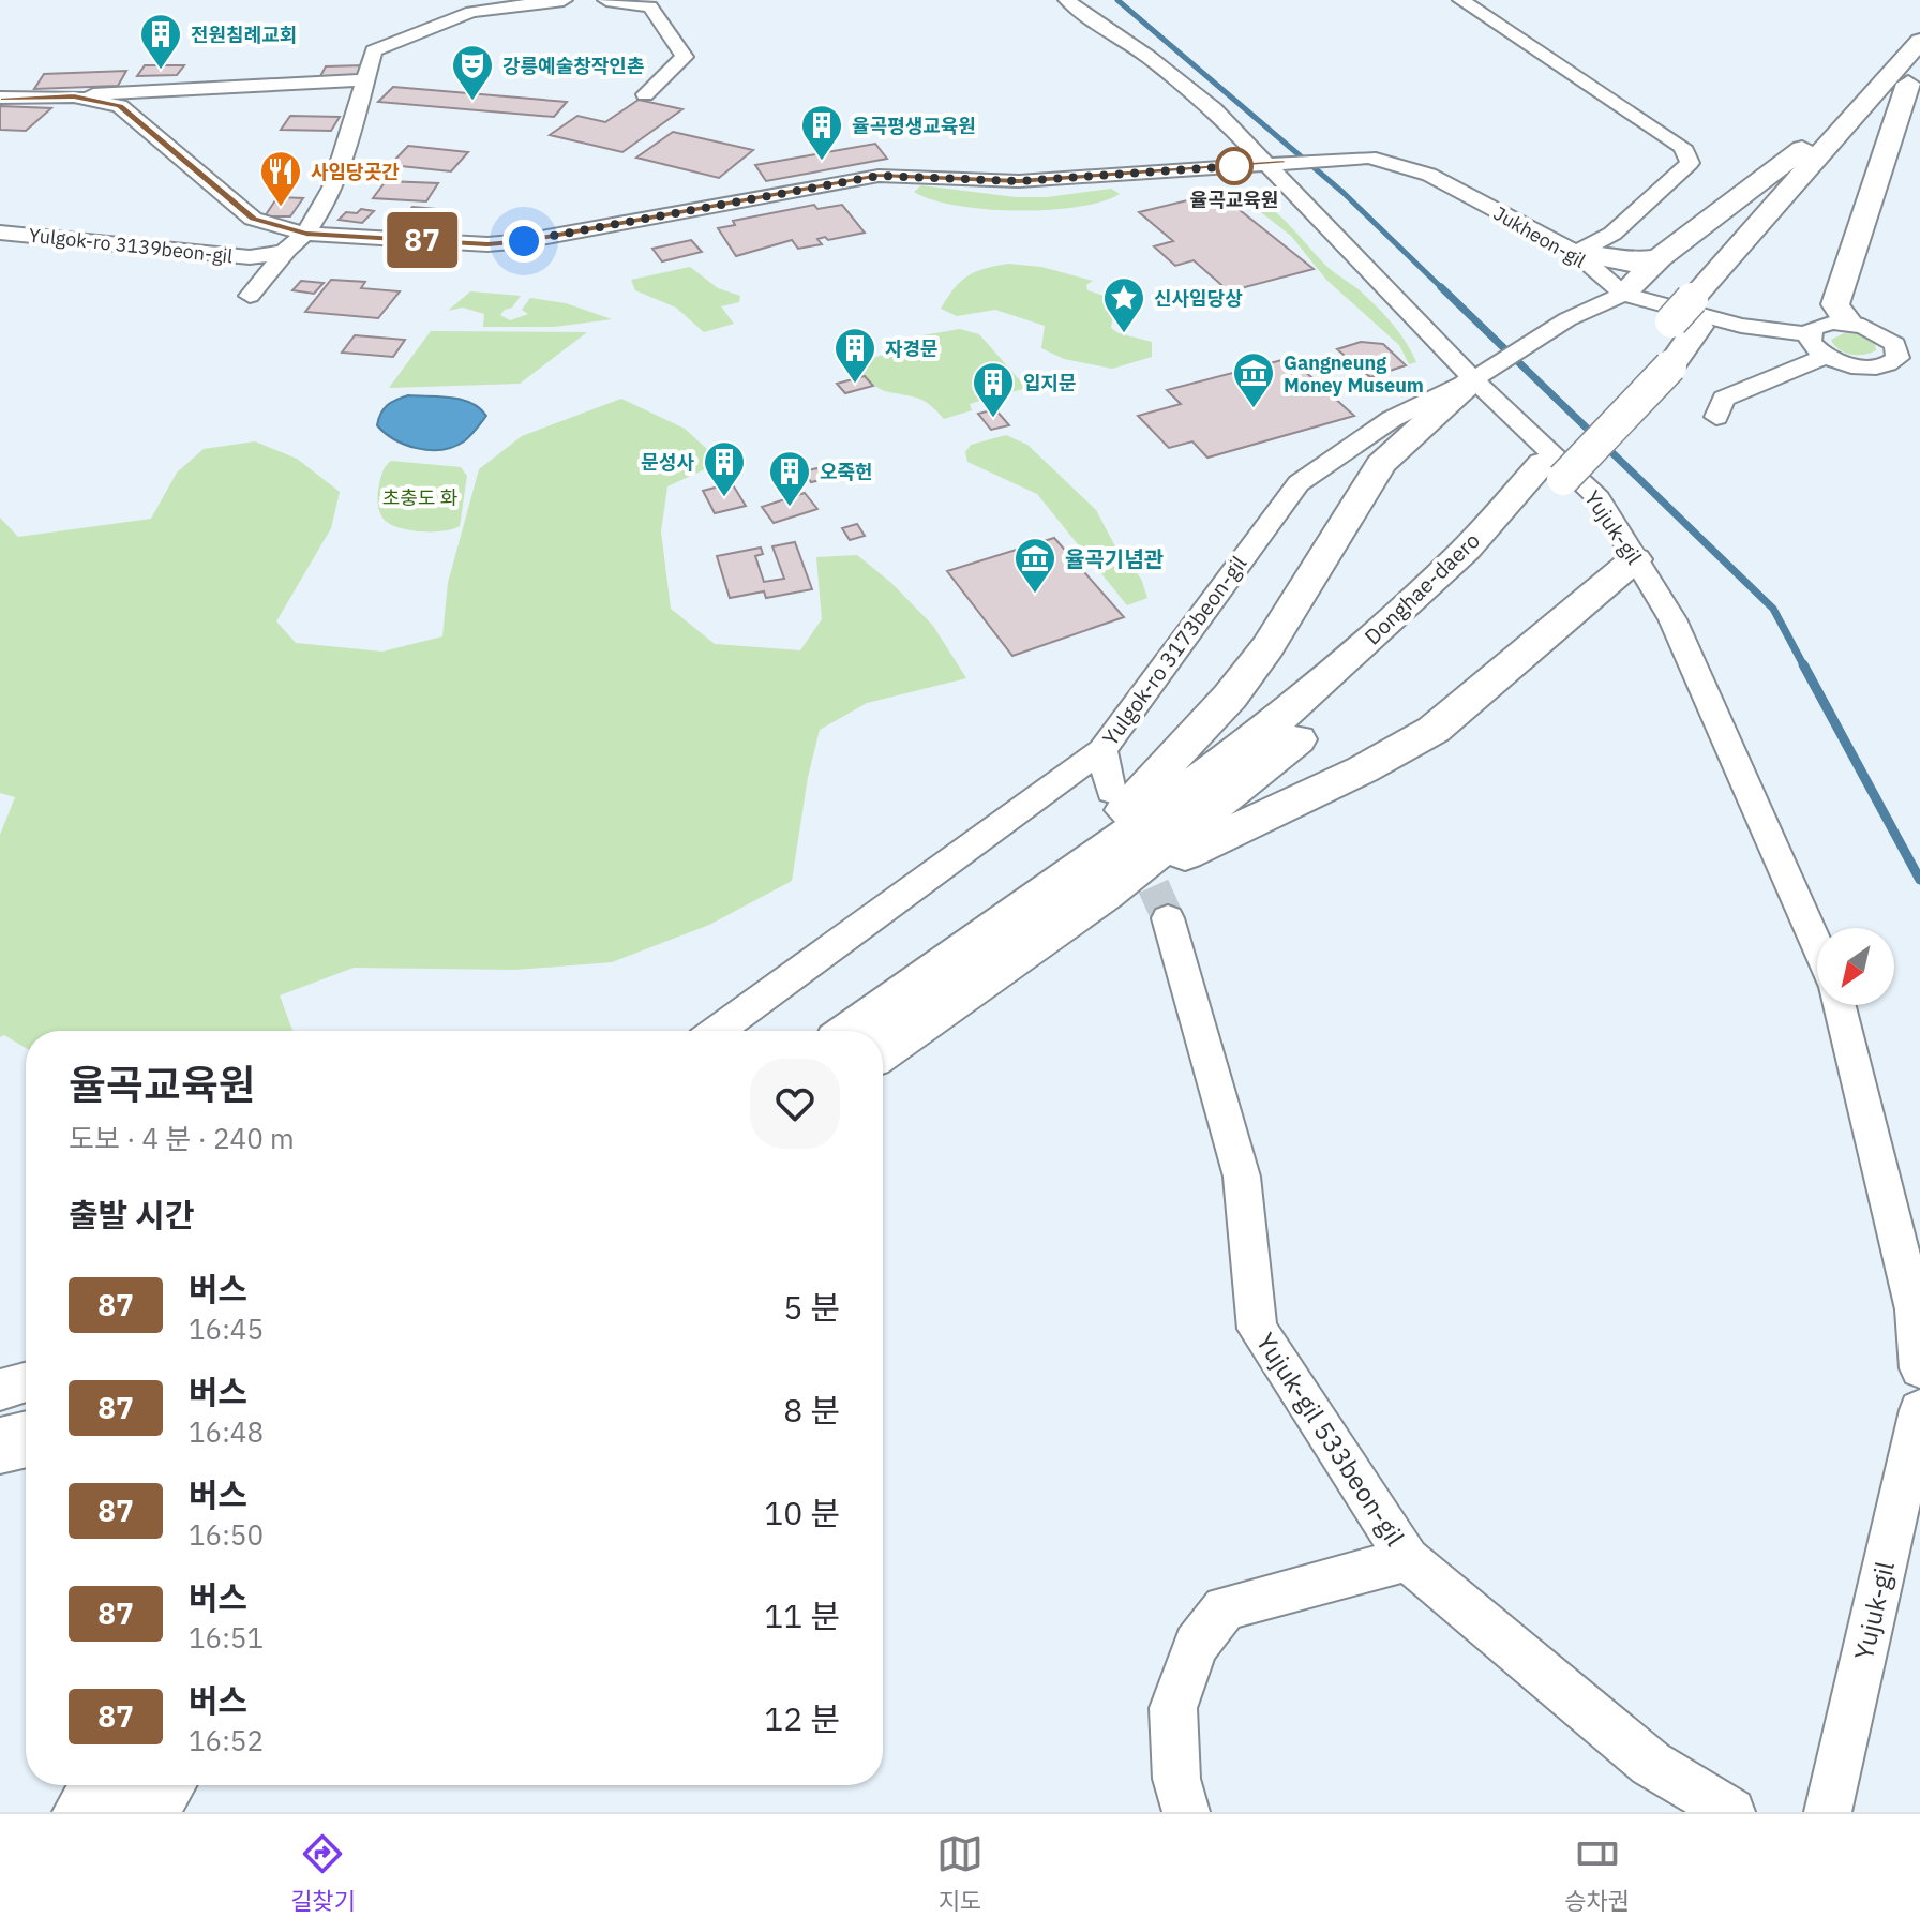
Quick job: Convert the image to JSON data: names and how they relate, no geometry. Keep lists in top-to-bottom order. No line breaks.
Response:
{"streets":{"main road":["Donghae-daero"],"street":["Jukheon-gil","Yulgok-ro 3139beon-gil","Yujuk-gil","Yulgok-ro 3173beon-gil","Yujuk-gil 533beon-gil"]},"crossings":[["Jukheon-gil","Yujuk-gil"],["Jukheon-gil","Yulgok-ro 3173beon-gil"],["Yujuk-gil","Yulgok-ro 3173beon-gil"]],"parks":["초충도 화"],"places":{"building":["전원침례교회","율곡평생교육원","자경문","입지문","문성사","오죽헌"],"theatre":["강릉예술창작인촌"],"other":["율곡교육원"],"restaurant":["사임당곳간"],"place":["신사임당상"],"museum":["Gangneung Money Museum","율곡기념관"]},"lines":["bus line 87"],"north":"bottom left","page":{"on_map":"87","heading":[["율곡교육원","도보 · 4 분 · 240 m"],"출발 시간"],"list":[{"mark":"87","name":"버스","note":"16:45","value":"5 분"},{"mark":"87","name":"버스","note":"16:48","value":"8 분"},{"mark":"87","name":"버스","note":"16:50","value":"10 분"},{"mark":"87","name":"버스","note":"16:51","value":"11 분"},{"mark":"87","name":"버스","note":"16:52","value":"12 분"}],"tabs":["길찾기","지도","승차권"]}}
